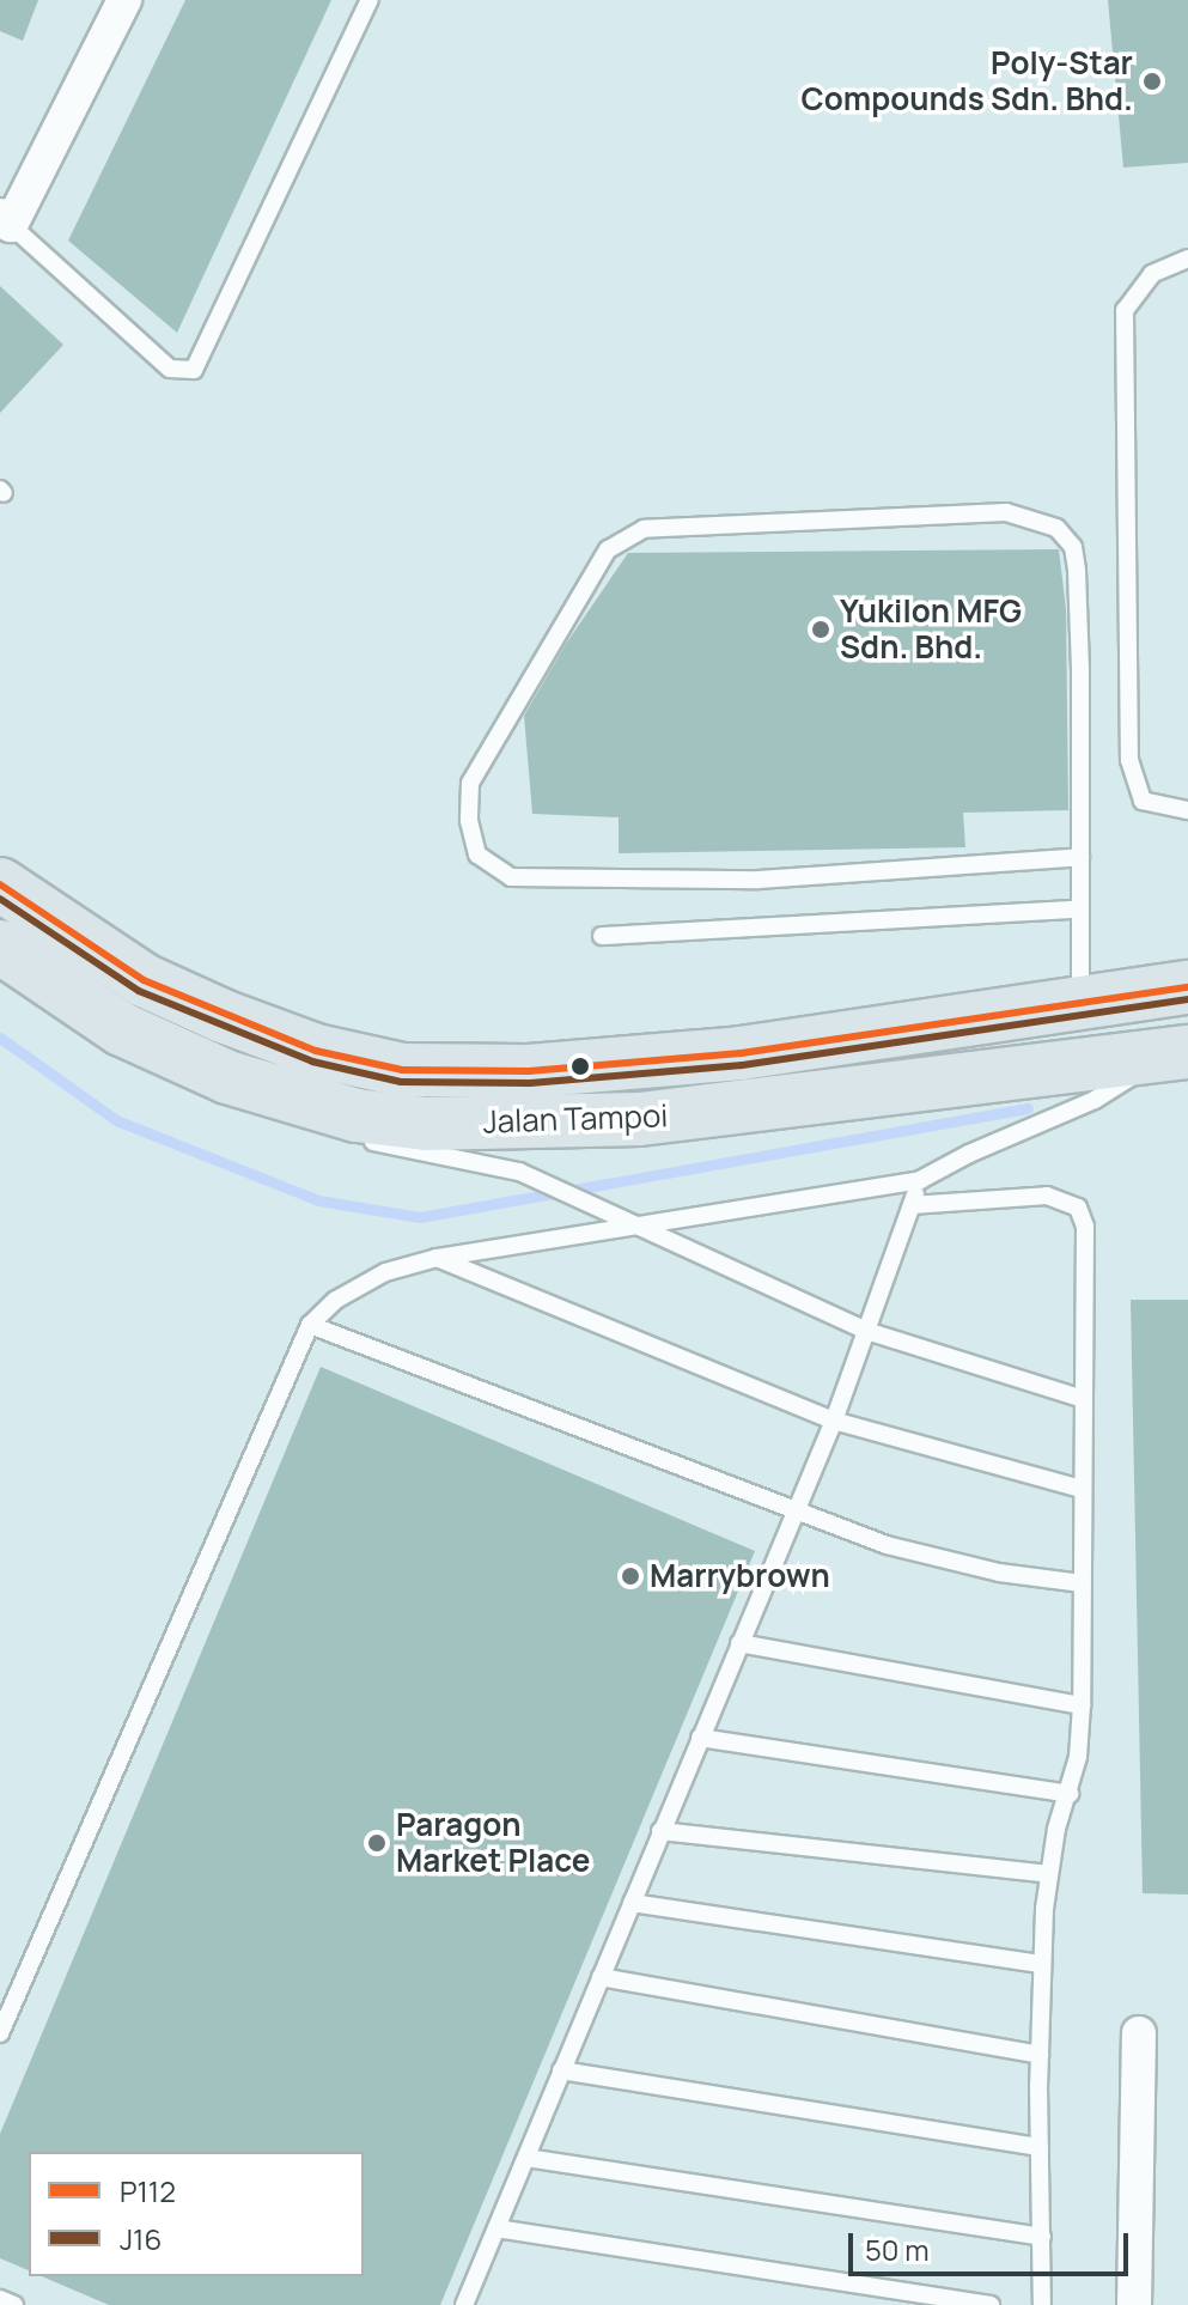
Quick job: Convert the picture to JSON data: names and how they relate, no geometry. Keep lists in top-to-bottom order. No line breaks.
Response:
{"streets":{"main road":["Jalan Tampoi"]},"places":["Poly-Star Compounds Sdn. Bhd.","Yukilon MFG Sdn. Bhd.","Marrybrown","Paragon Market Place"],"lines":["transit line P112","transit line J16"],"legend":["P112","J16"],"scale_bar":"50 m"}
